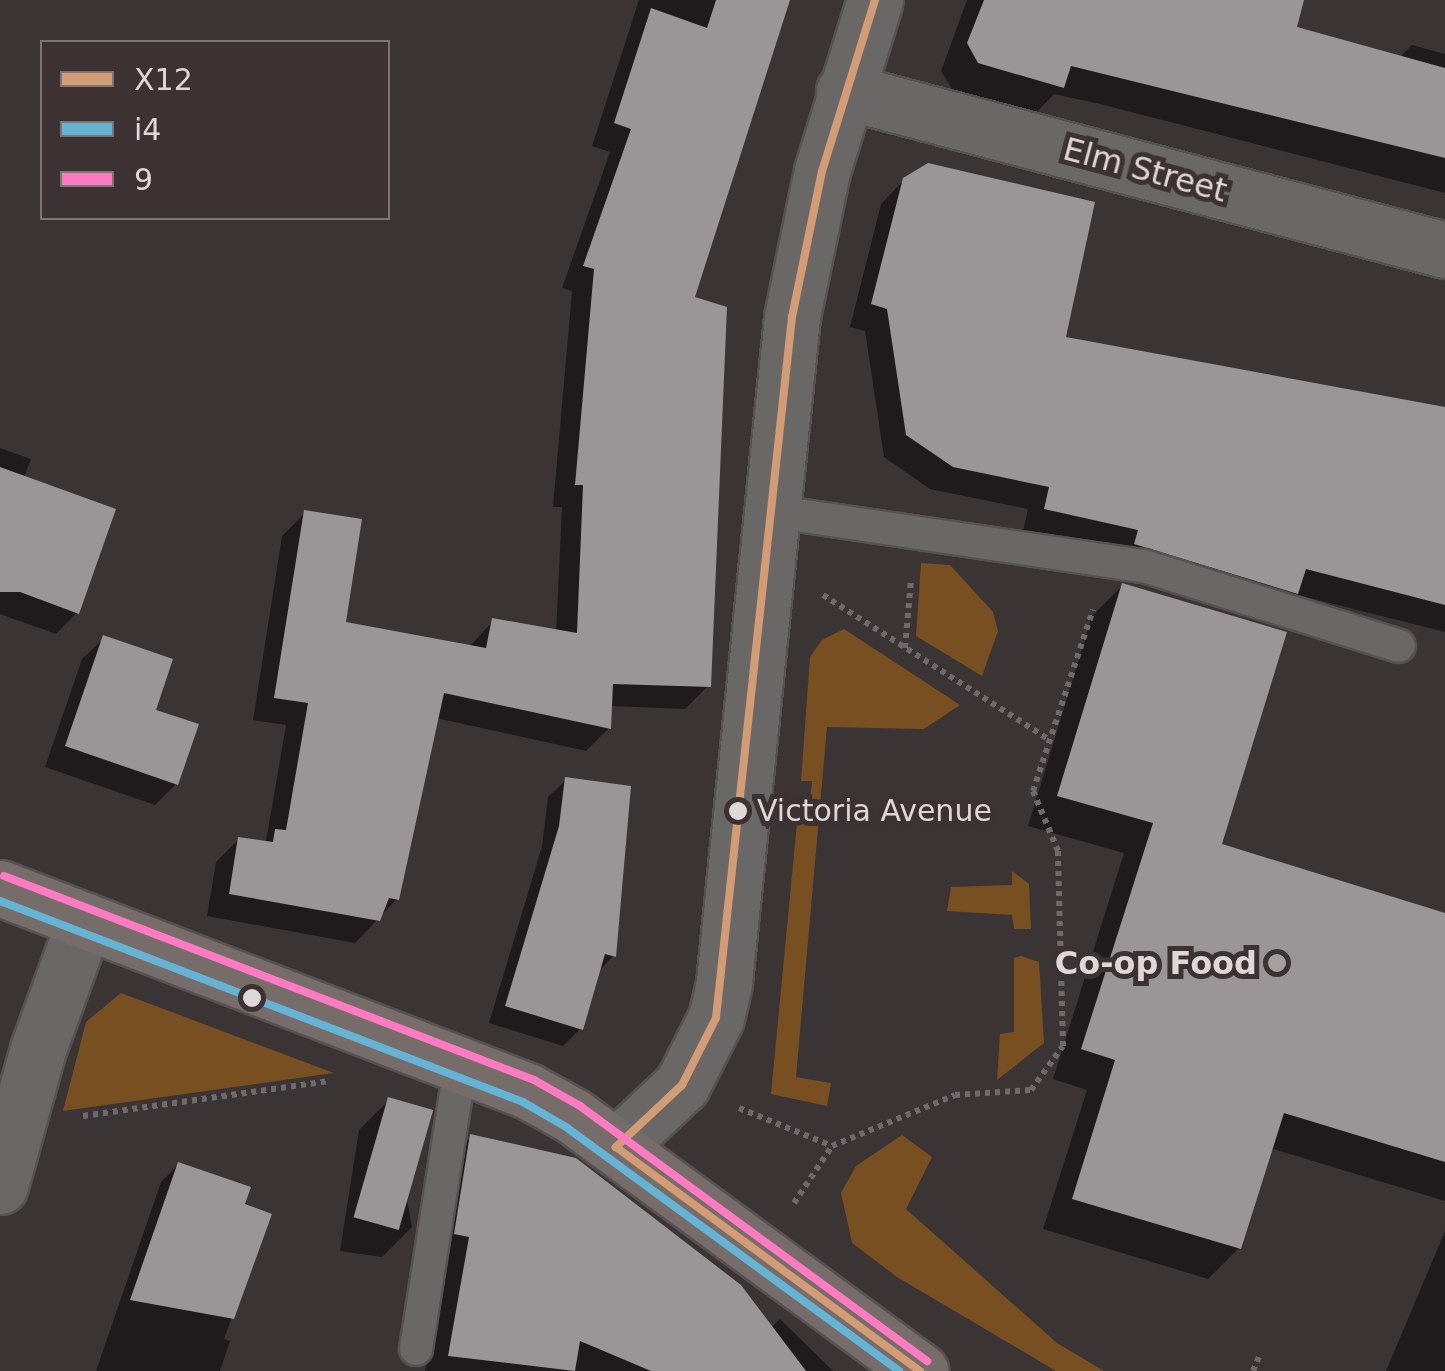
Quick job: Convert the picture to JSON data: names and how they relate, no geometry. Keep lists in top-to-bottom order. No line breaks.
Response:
{"streets":{"street":["Elm Street"]},"places":["Victoria Avenue","Co-op Food"],"lines":["transit line X12","transit line 9","transit line i4"],"legend":["X12","i4","9"]}
